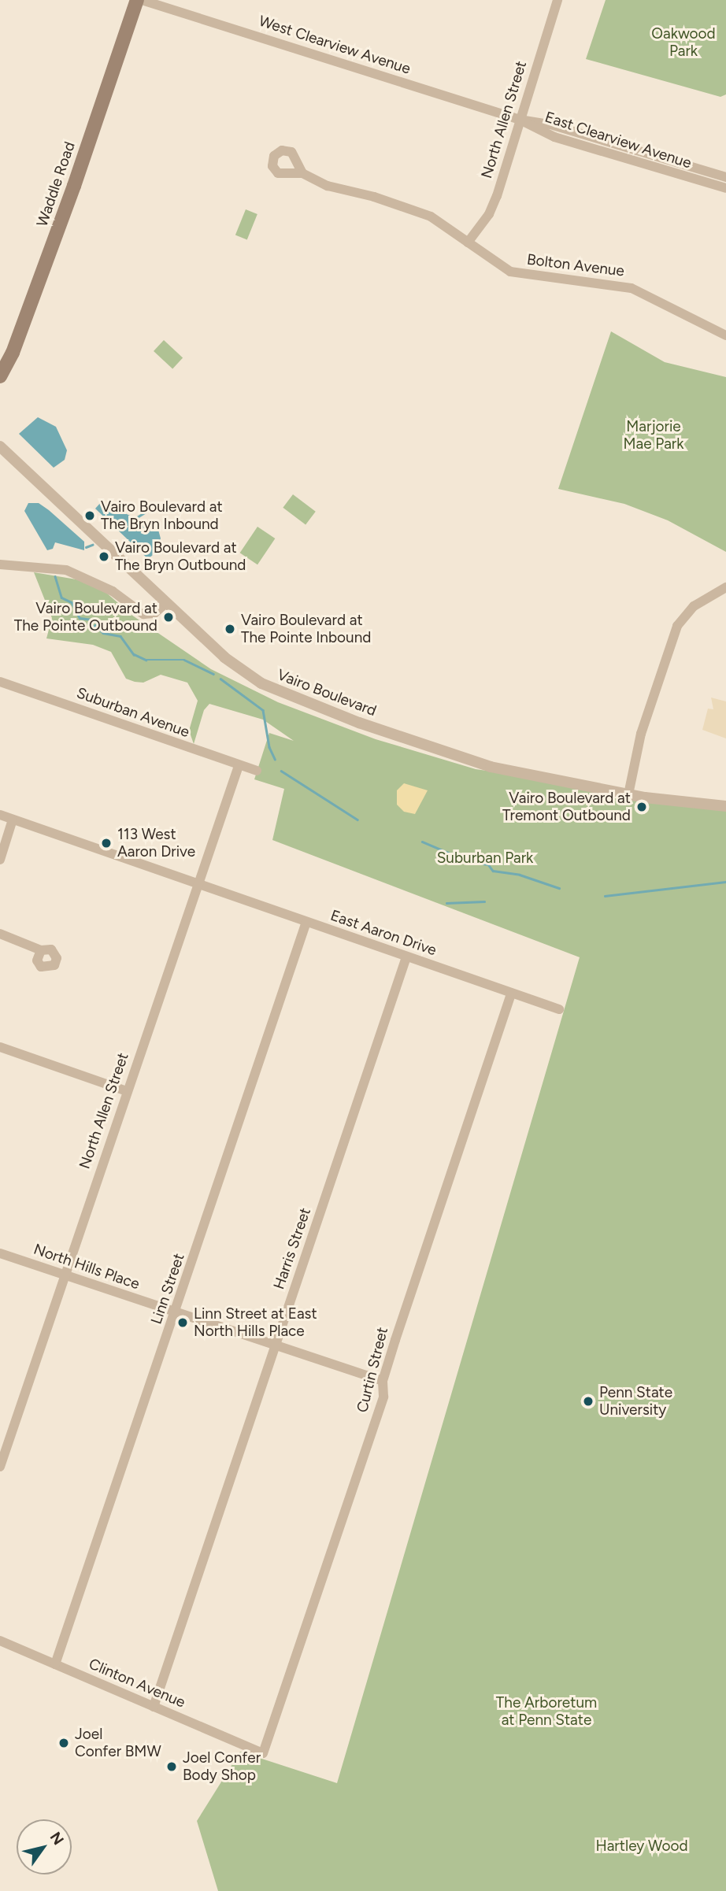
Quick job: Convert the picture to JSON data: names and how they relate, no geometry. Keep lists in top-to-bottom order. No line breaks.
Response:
{"streets":{"main road":["Waddle Road"],"street":["West Clearview Avenue","North Allen Street","East Clearview Avenue","Bolton Avenue","Vairo Boulevard","Suburban Avenue","East Aaron Drive","Harris Street","North Hills Place","Linn Street","Curtin Street","Clinton Avenue"]},"crossings":[["West Clearview Avenue","North Allen Street"],["West Clearview Avenue","East Clearview Avenue"],["North Allen Street","East Clearview Avenue"],["North Allen Street","Bolton Avenue"],["North Allen Street","Suburban Avenue"],["North Allen Street","East Aaron Drive"],["North Allen Street","North Hills Place"],["East Aaron Drive","Harris Street"],["East Aaron Drive","Linn Street"],["East Aaron Drive","Curtin Street"],["Harris Street","North Hills Place"],["Harris Street","Clinton Avenue"],["North Hills Place","Linn Street"],["North Hills Place","Curtin Street"],["Linn Street","Clinton Avenue"],["Curtin Street","Clinton Avenue"]],"parks":["Oakwood Park","Marjorie Mae Park","Suburban Park","The Arboretum at Penn State","Hartley Wood"],"places":["Vairo Boulevard at The Bryn Inbound","Vairo Boulevard at The Bryn Outbound","Vairo Boulevard at The Pointe Outbound","Vairo Boulevard at The Pointe Inbound","Vairo Boulevard at Tremont Outbound","113 West Aaron Drive","Linn Street at East North Hills Place","Penn State University","Joel Confer BMW","Joel Confer Body Shop"],"north":"top right"}
